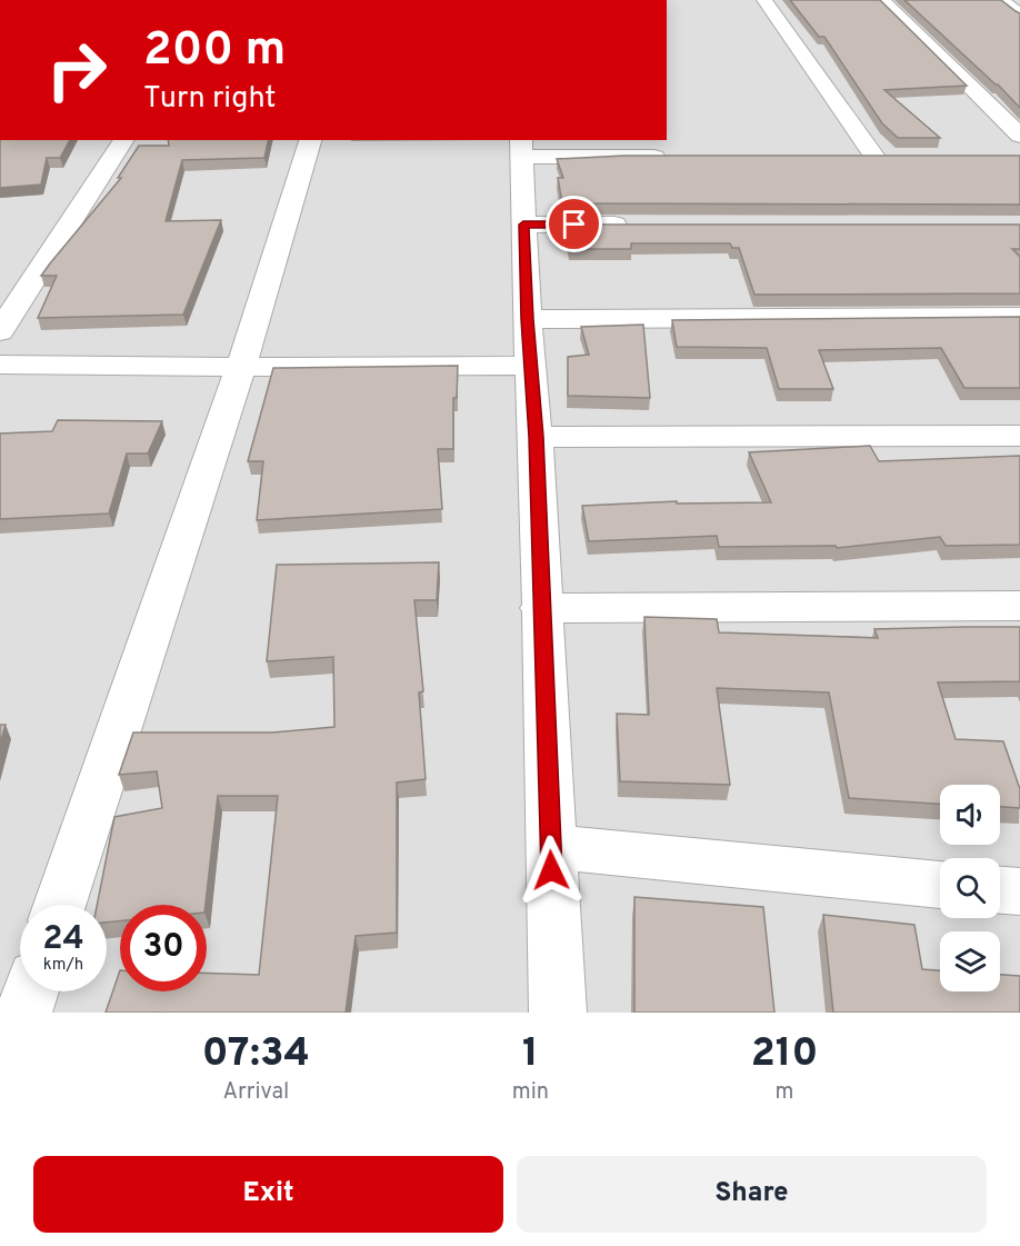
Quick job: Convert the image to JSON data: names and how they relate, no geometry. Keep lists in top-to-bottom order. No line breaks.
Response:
{"page":{"turn":["200 m","Turn right"],"speed":"24 km/h","limit":"30","eta":["07:34","Arrival","1","min","210","m"],"buttons":["Exit","Share"]}}
